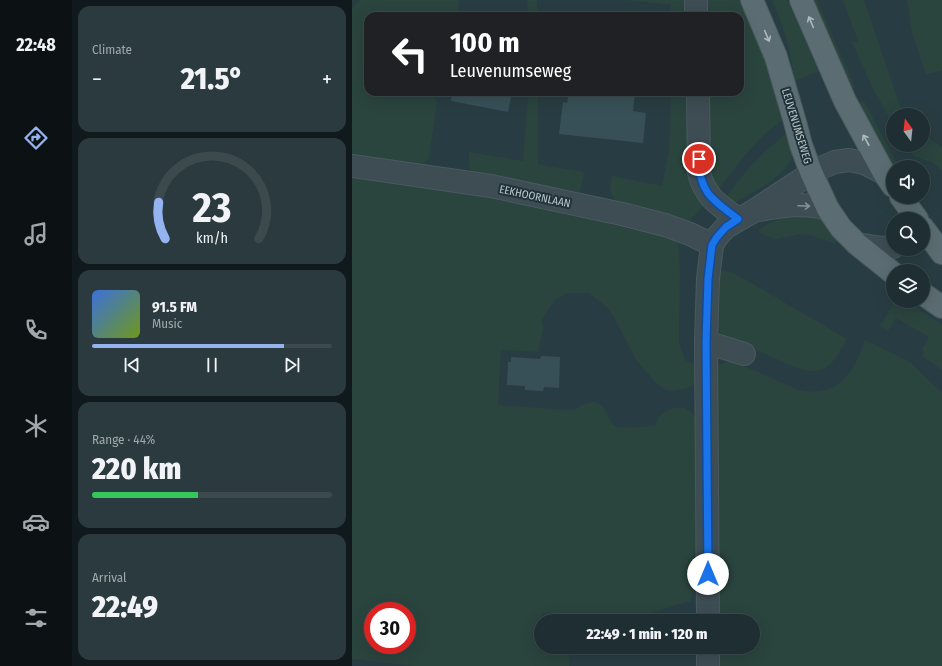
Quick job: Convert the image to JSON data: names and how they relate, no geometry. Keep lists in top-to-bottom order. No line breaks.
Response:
{"streets":{"main road":["LEUVENUMSEWEG"],"street":["EEKHOORNLAAN"]},"north":"top","page":{"tabs":"22:48","tile":["Climate",["Range · 44%","220 km"],["Arrival","22:49"]],"turn":["100 m","Leuvenumseweg"],"heat":["−","21.5°","+"],"song":["91.5 FM","Music"],"limit":"30","trip":"22:49 · 1 min · 120 m","gauge":["23","km/h"]}}
